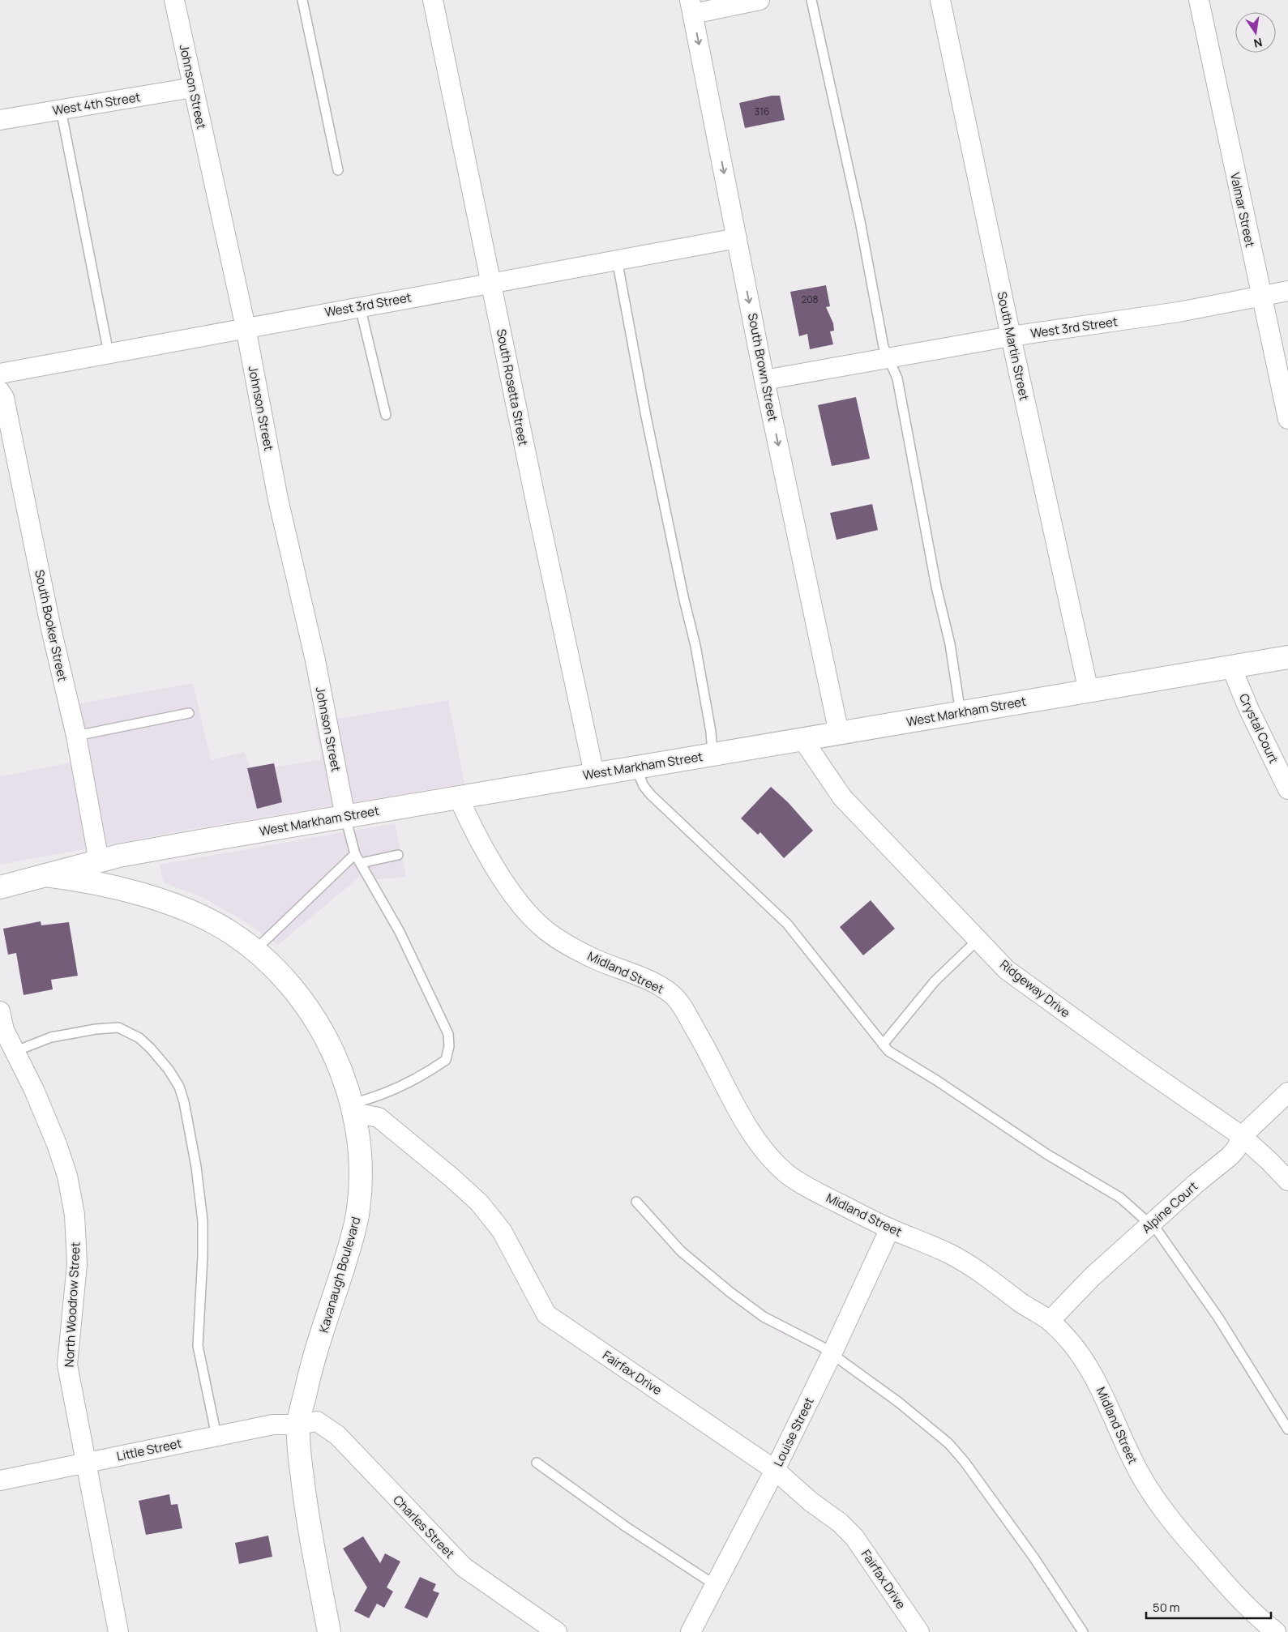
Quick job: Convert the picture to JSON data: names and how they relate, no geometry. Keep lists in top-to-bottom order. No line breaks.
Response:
{"streets":{"main road":["West Markham Street","Kavanaugh Boulevard"],"street":["Johnson Street","West 4th Street","Valmar Street","West 3rd Street","South Martin Street","South Brown Street","South Rosetta Street","South Booker Street","Crystal Court","Midland Street","Ridgeway Drive","Alpine Court","North Woodrow Street","Fairfax Drive","Louise Street","Little Street","Charles Street"]},"crossings":[["Johnson Street","West 4th Street"],["Johnson Street","West 3rd Street"],["Johnson Street","West Markham Street"],["Valmar Street","West 3rd Street"],["West 3rd Street","South Martin Street"],["West 3rd Street","South Brown Street"],["West 3rd Street","South Rosetta Street"],["South Martin Street","West Markham Street"],["South Brown Street","West Markham Street"],["South Rosetta Street","West Markham Street"],["South Booker Street","West Markham Street"],["West Markham Street","Crystal Court"],["West Markham Street","Midland Street"],["West Markham Street","Ridgeway Drive"],["West Markham Street","Kavanaugh Boulevard"],["Midland Street","Alpine Court"],["Midland Street","Louise Street"],["Ridgeway Drive","Alpine Court"],["Kavanaugh Boulevard","Fairfax Drive"],["Kavanaugh Boulevard","Little Street"],["Kavanaugh Boulevard","Charles Street"],["North Woodrow Street","Little Street"],["Fairfax Drive","Louise Street"],["Little Street","Charles Street"]],"one_way":["South Brown Street"],"house_numbers":["316","208"],"scale_bar":"50 m","north":"bottom"}
